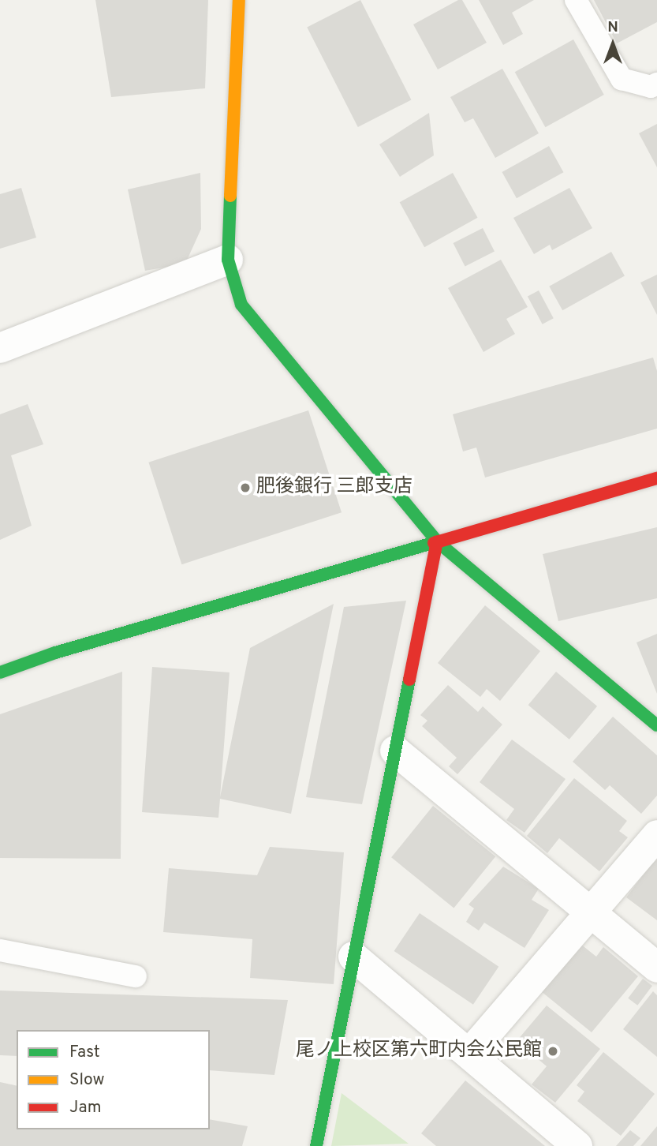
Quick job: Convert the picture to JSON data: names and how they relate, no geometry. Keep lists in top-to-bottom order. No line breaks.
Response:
{"places":["肥後銀行 三郎支店","尾ノ上校区第六町内会公民館"],"legend":["Fast","Slow","Jam"],"north":"top"}
